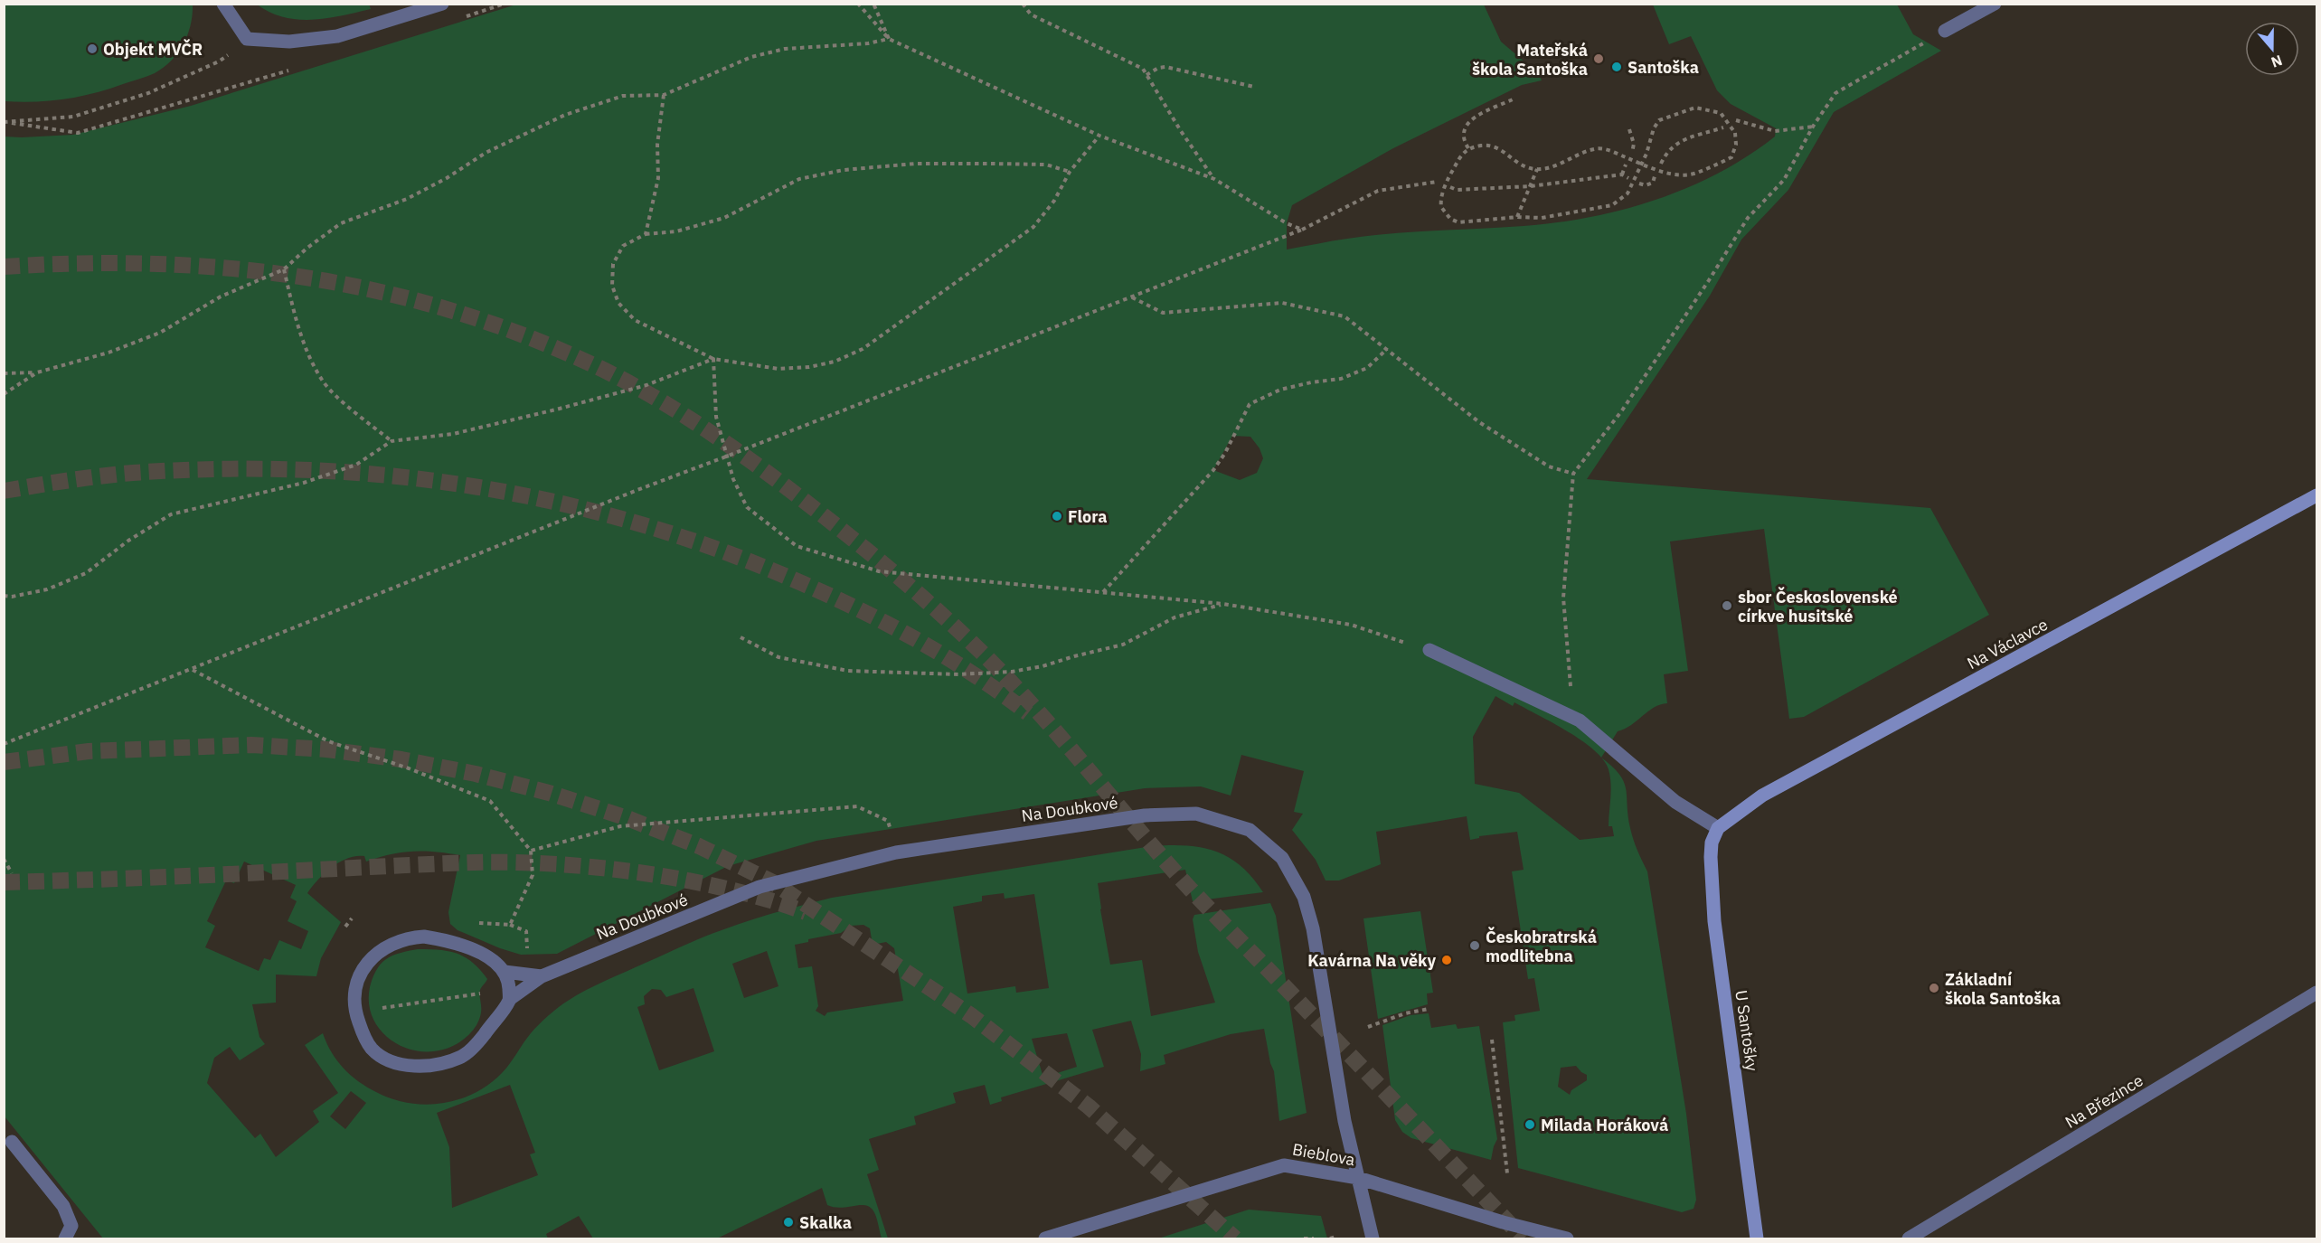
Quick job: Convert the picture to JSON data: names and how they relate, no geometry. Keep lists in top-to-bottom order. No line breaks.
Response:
{"streets":{"street":["Na Václavce","Na Doubkové","U Santošky","Na Březince","Bieblova"]},"crossings":[["Na Václavce","U Santošky"],["Na Doubkové","Bieblova"]],"places":["Objekt MVČR","Mateřská škola Santoška","Santoška","Flora","sbor Československé církve husitské","Českobratrská modlitebna","Kavárna Na věky","Základní škola Santoška","Milada Horáková","Skalka"],"north":"bottom"}
